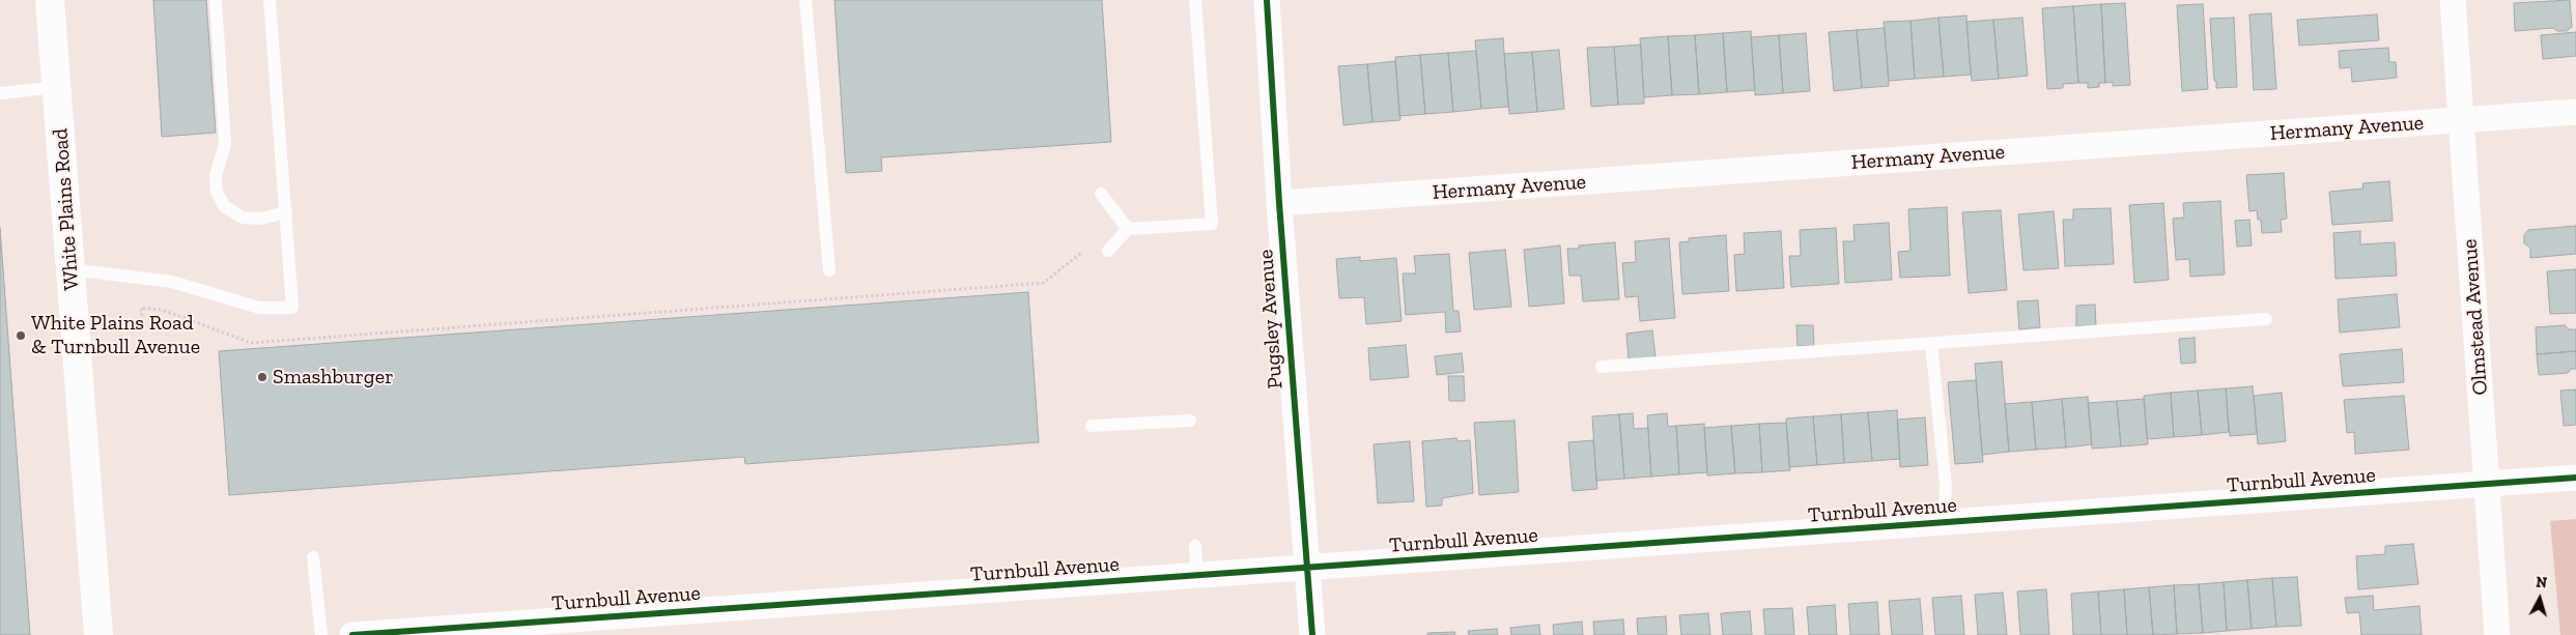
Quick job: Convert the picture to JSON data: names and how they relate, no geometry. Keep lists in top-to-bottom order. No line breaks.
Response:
{"streets":{"main road":["White Plains Road"],"street":["Hermany Avenue","Olmstead Avenue","Pugsley Avenue","Turnbull Avenue"]},"crossings":[["Hermany Avenue","Olmstead Avenue"],["Hermany Avenue","Pugsley Avenue"],["Olmstead Avenue","Turnbull Avenue"],["Pugsley Avenue","Turnbull Avenue"]],"places":["White Plains Road & Turnbull Avenue","Smashburger"],"north":"top"}
